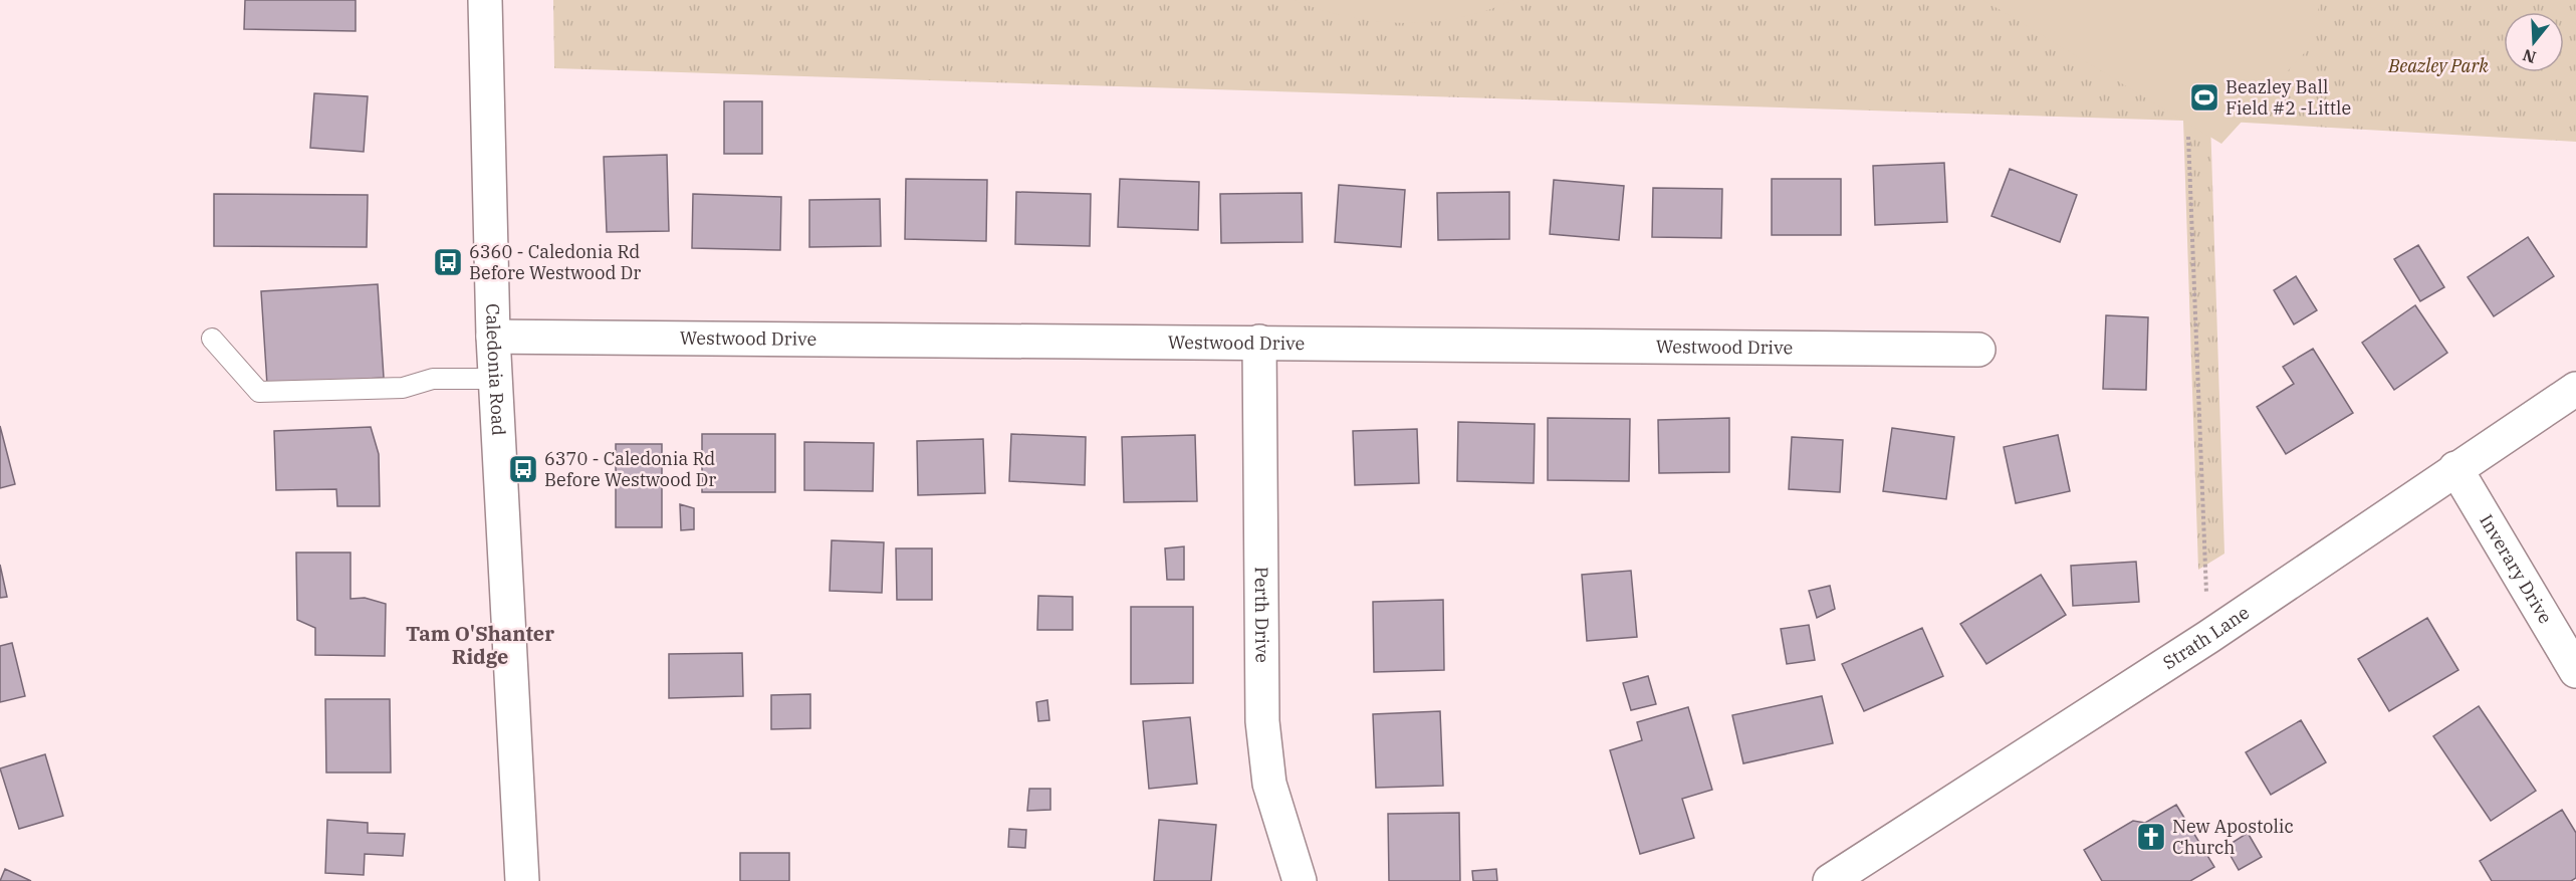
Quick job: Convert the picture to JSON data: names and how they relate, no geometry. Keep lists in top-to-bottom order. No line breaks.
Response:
{"streets":{"street":["Westwood Drive","Caledonia Road","Inverary Drive","Perth Drive","Strath Lane"]},"crossings":[["Westwood Drive","Caledonia Road"],["Westwood Drive","Perth Drive"],["Inverary Drive","Strath Lane"]],"districts":["Tam O'Shanter Ridge"],"parks":["Beazley Park"],"places":{"sports":["Beazley Ball Field #2 -Little"],"bus stop":["6360 - Caledonia Rd Before Westwood Dr","6370 - Caledonia Rd Before Westwood Dr"],"church":["New Apostolic Church"]},"north":"bottom"}
